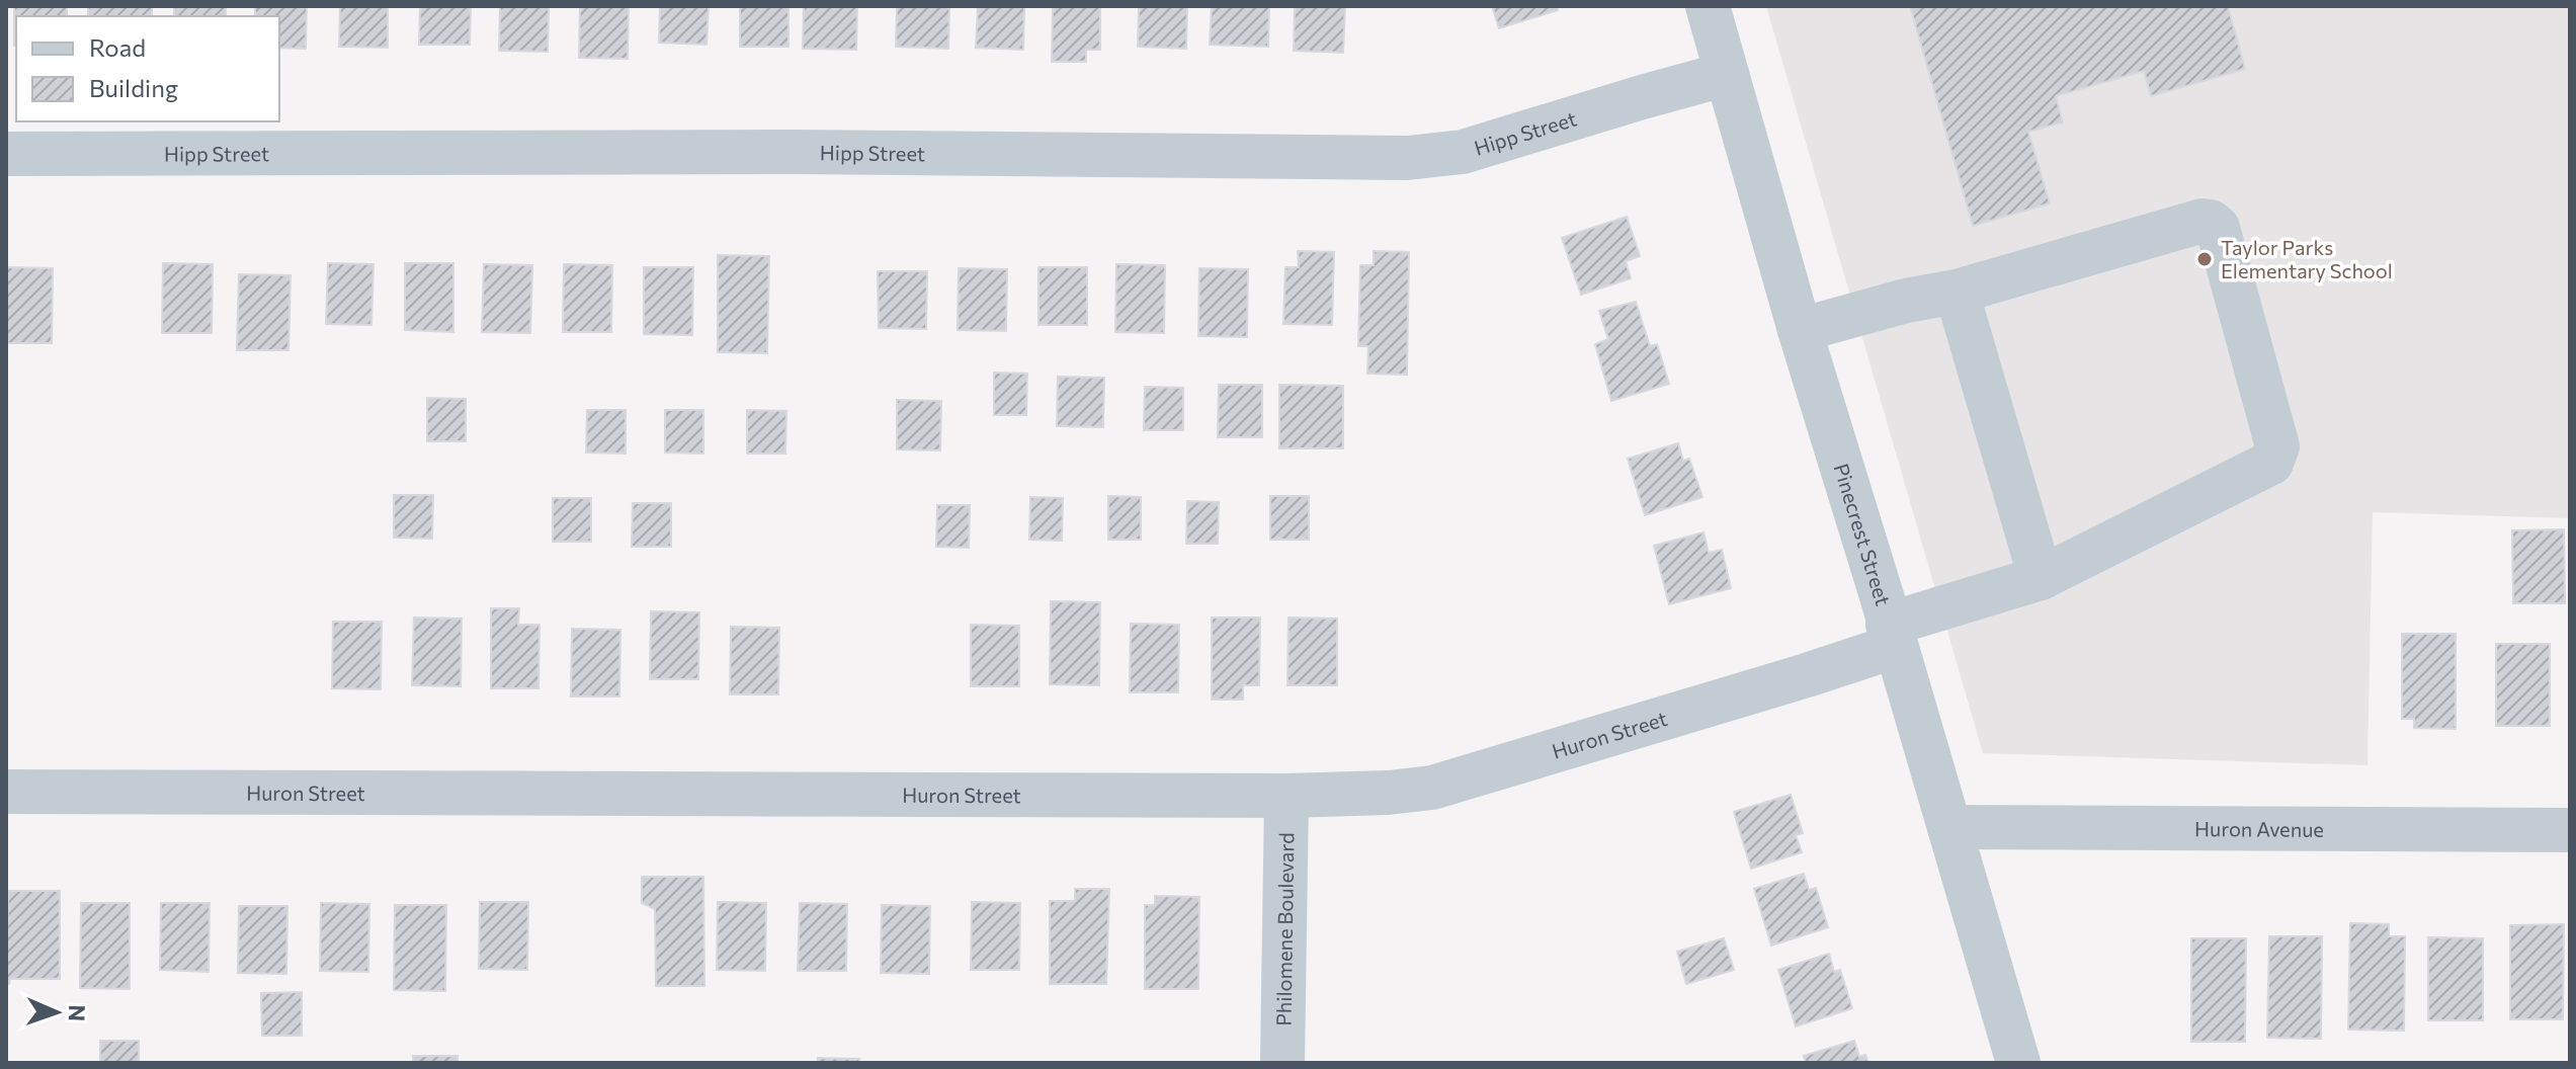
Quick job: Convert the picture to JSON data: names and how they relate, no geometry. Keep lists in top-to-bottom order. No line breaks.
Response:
{"streets":{"street":["Hipp Street","Pinecrest Street","Huron Street","Huron Avenue","Philomene Boulevard"]},"crossings":[["Hipp Street","Pinecrest Street"],["Pinecrest Street","Huron Street"],["Pinecrest Street","Huron Avenue"],["Huron Street","Philomene Boulevard"]],"places":["Taylor Parks Elementary School"],"legend":["Road","Building"],"north":"right"}
